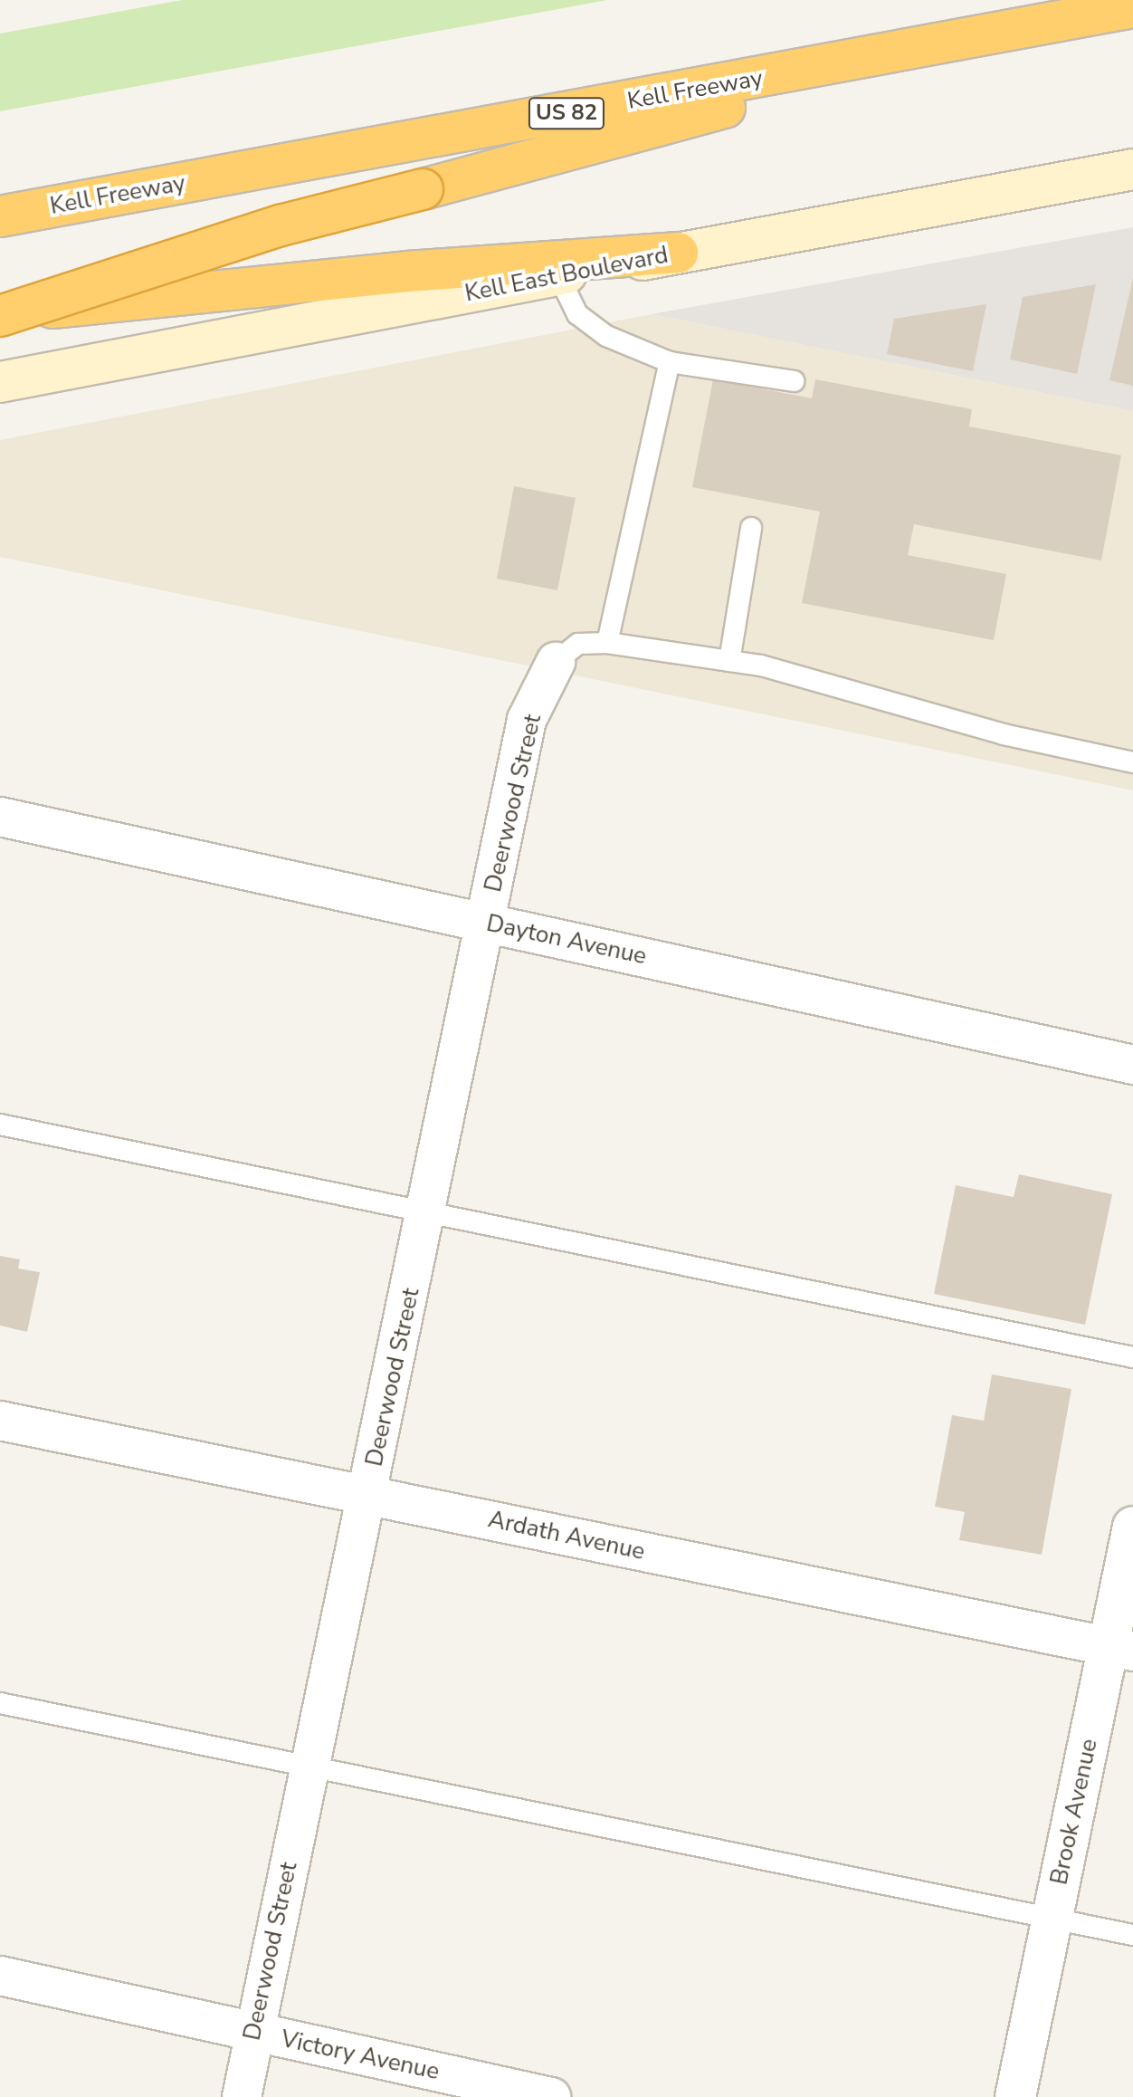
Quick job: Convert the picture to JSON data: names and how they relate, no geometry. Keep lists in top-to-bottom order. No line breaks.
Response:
{"streets":{"highway":["Kell Freeway","US 82"],"main road":["Kell East Boulevard"],"street":["Deerwood Street","Dayton Avenue","Ardath Avenue","Brook Avenue","Victory Avenue"]},"crossings":[["Deerwood Street","Dayton Avenue"],["Deerwood Street","Ardath Avenue"],["Deerwood Street","Victory Avenue"],["Ardath Avenue","Brook Avenue"]]}
